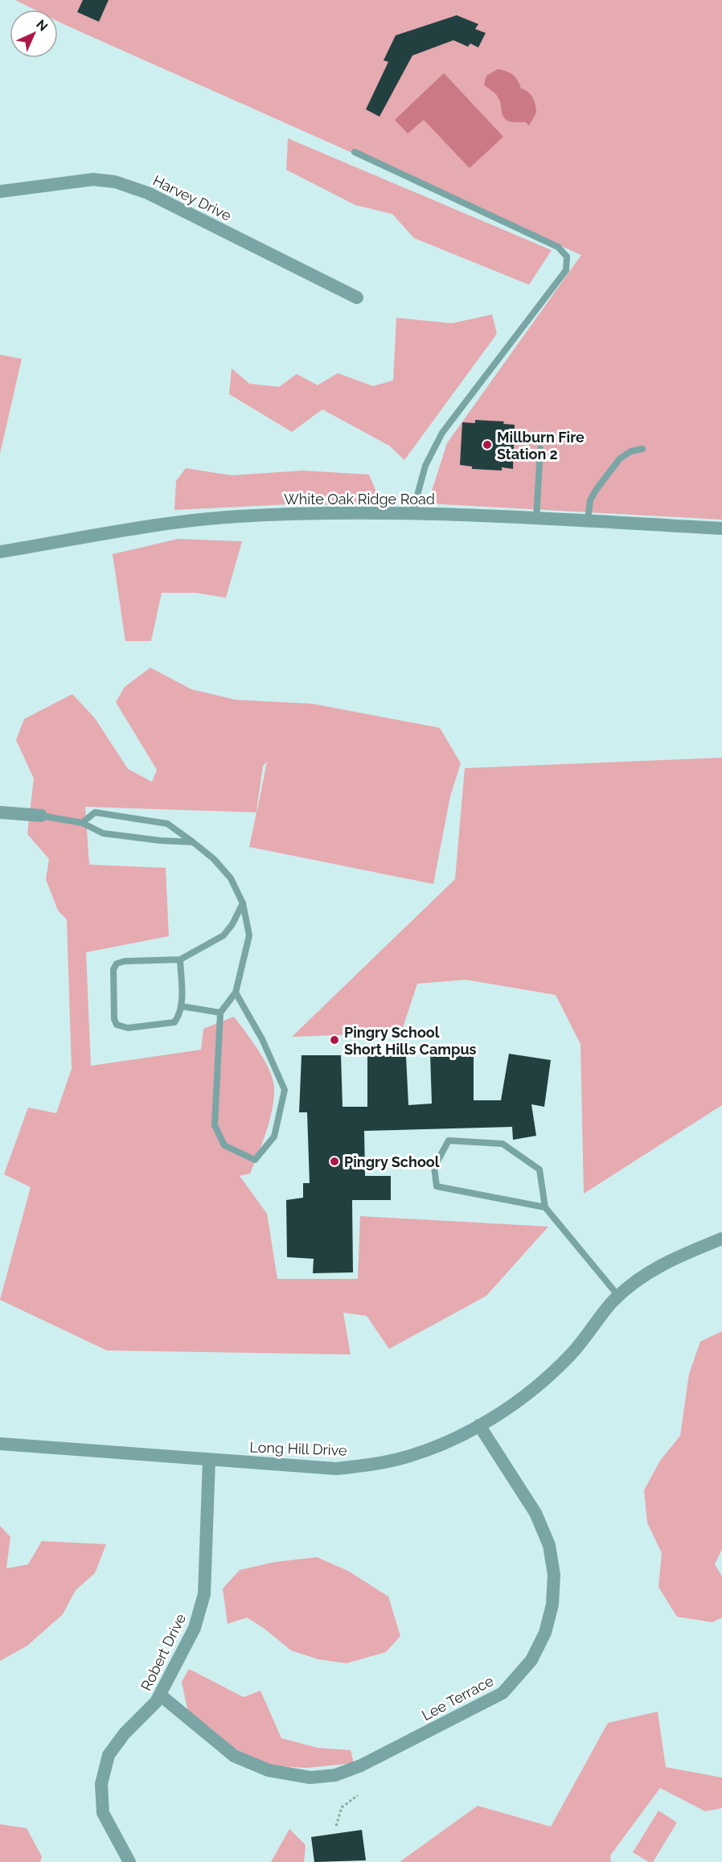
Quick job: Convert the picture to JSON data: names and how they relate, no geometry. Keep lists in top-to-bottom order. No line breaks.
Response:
{"streets":{"street":["Harvey Drive","White Oak Ridge Road","Long Hill Drive","Robert Drive","Lee Terrace"]},"crossings":[["Long Hill Drive","Robert Drive"],["Long Hill Drive","Lee Terrace"],["Robert Drive","Lee Terrace"]],"places":["Millburn Fire Station 2","Pingry School Short Hills Campus","Pingry School"],"north":"top right"}
